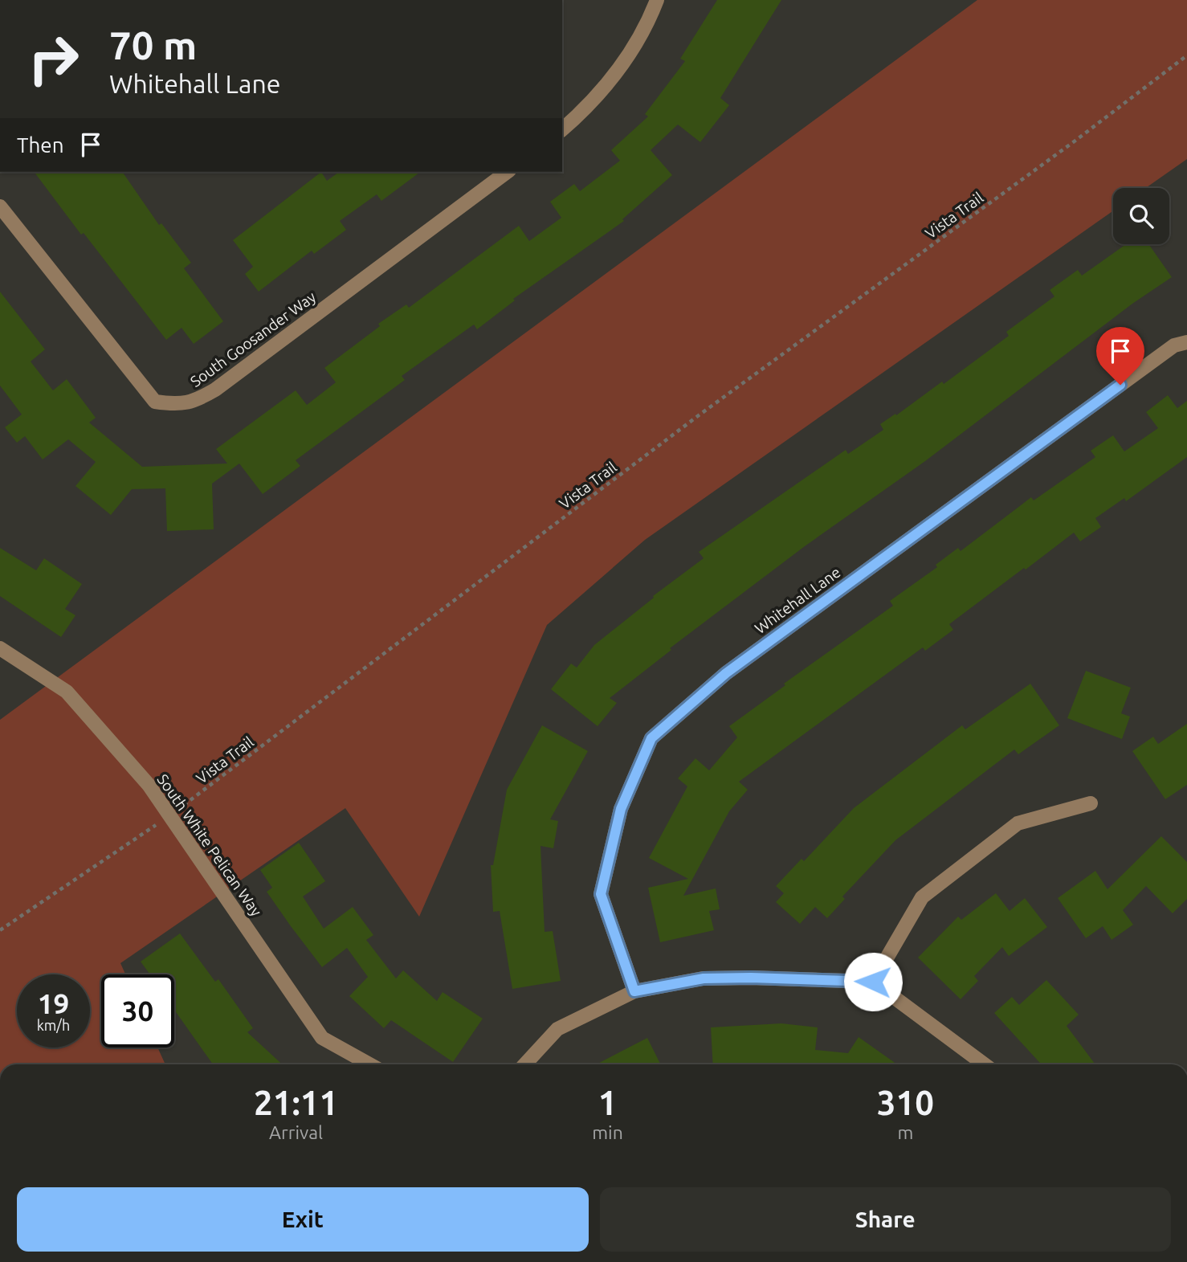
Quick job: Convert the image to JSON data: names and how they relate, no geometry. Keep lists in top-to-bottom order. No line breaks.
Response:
{"streets":{"street":["South Goosander Way","Whitehall Lane","South White Pelican Way"],"path":["Vista Trail"]},"crossings":[["Vista Trail","South White Pelican Way"]],"page":{"turn":["70 m","Whitehall Lane"],"then":"Then","speed":"19 km/h","limit":"30","eta":["21:11","Arrival","1","min","310","m"],"buttons":["Exit","Share"]}}
